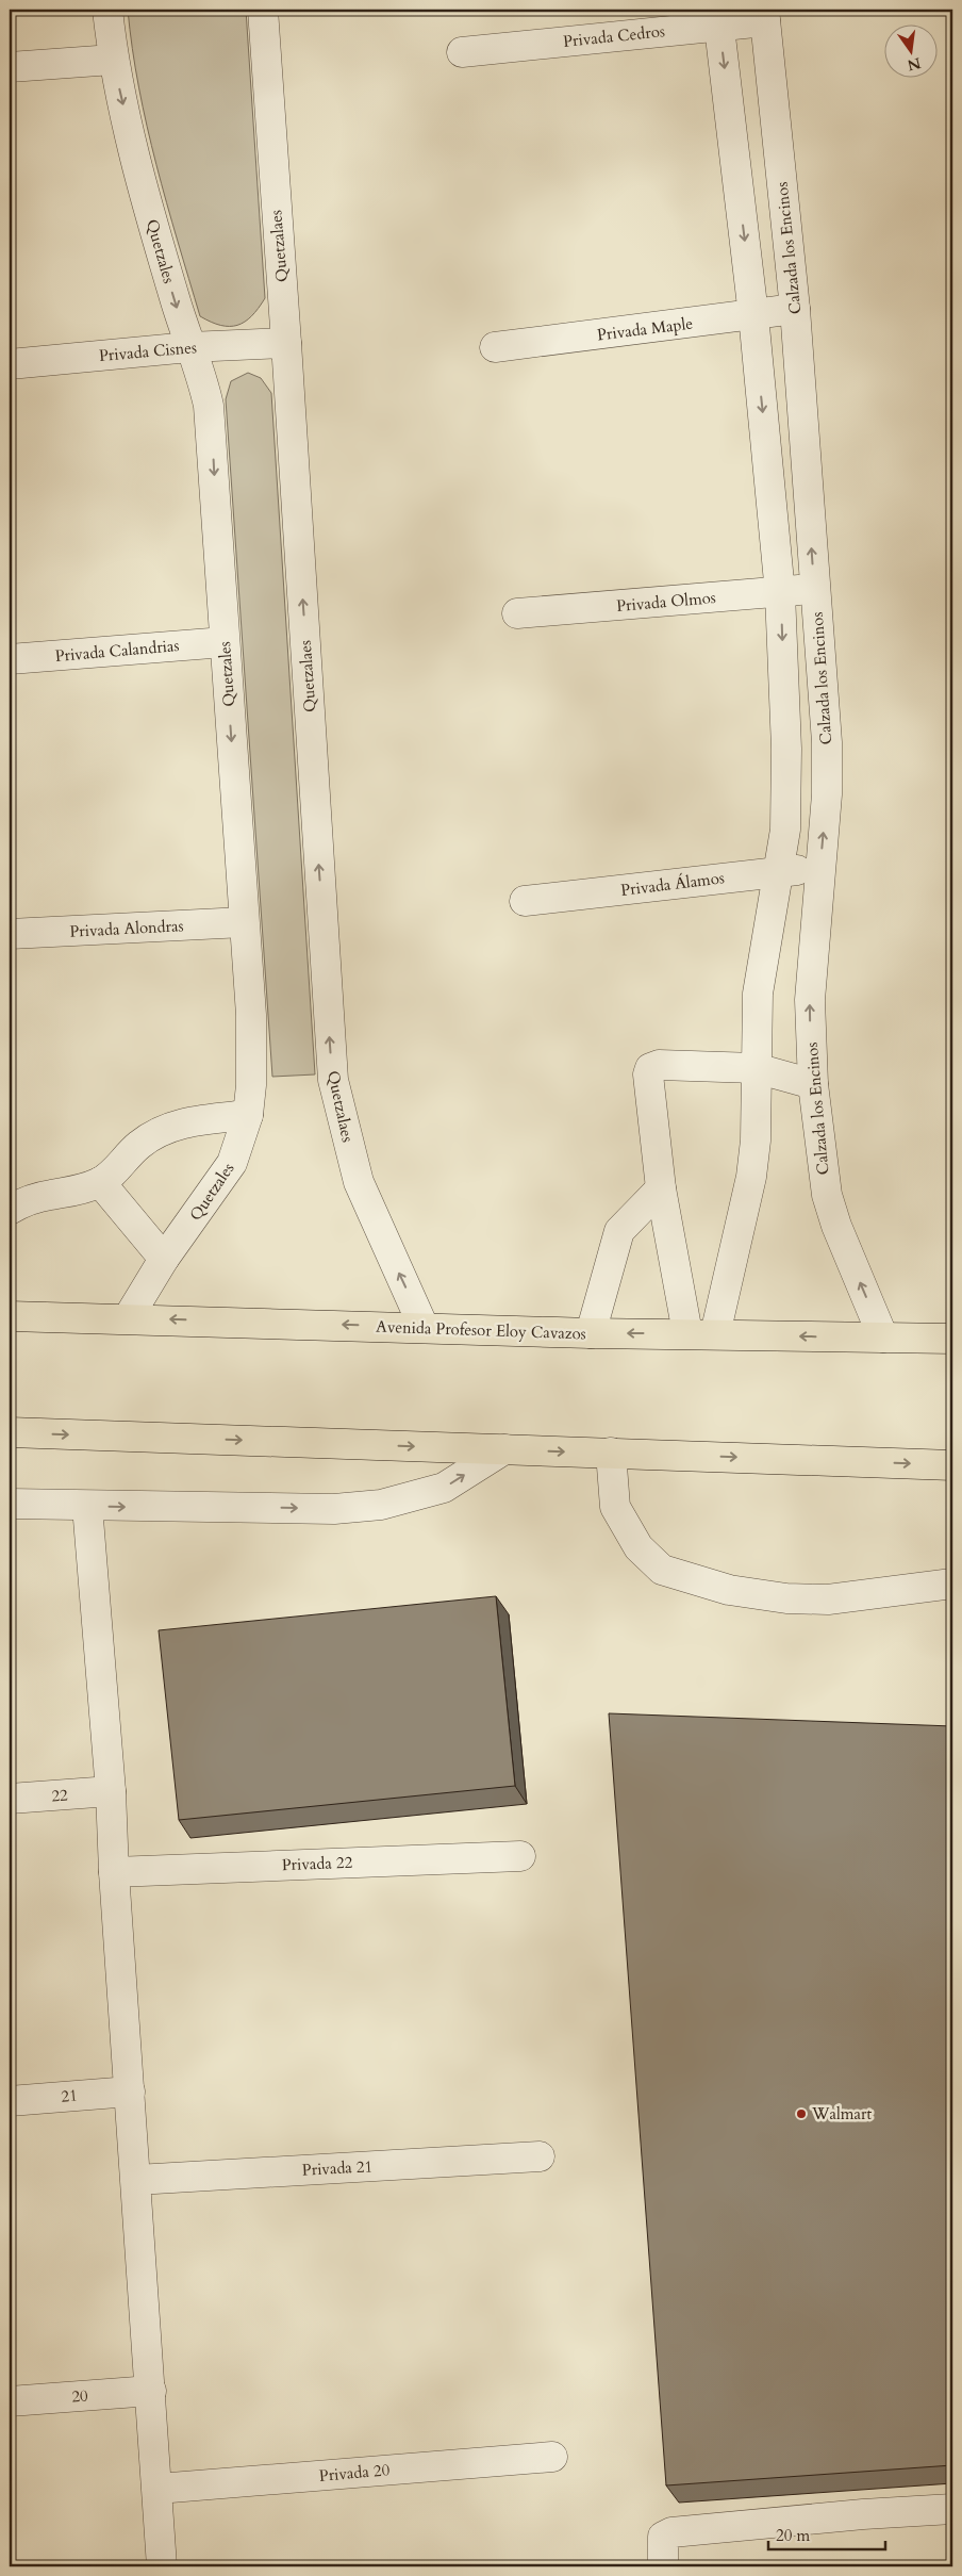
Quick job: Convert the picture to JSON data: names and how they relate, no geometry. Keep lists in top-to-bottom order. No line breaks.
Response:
{"streets":{"main road":["Avenida Profesor Eloy Cavazos"],"street":["Privada Cedros","Quetzalaes","Calzada los Encinos","Quetzales","Privada Maple","Privada Cisnes","Privada Olmos","Privada Calandrias","Privada Álamos","Privada Alondras","22","Privada 22","21","Privada 21","20","Privada 20"]},"crossings":[["Privada Cedros","Calzada los Encinos"],["Quetzalaes","Privada Cisnes"],["Quetzalaes","Avenida Profesor Eloy Cavazos"],["Calzada los Encinos","Privada Maple"],["Calzada los Encinos","Privada Olmos"],["Calzada los Encinos","Privada Álamos"],["Calzada los Encinos","Avenida Profesor Eloy Cavazos"],["Quetzales","Privada Cisnes"],["Quetzales","Privada Calandrias"],["Quetzales","Privada Alondras"],["Quetzales","Avenida Profesor Eloy Cavazos"]],"one_way":["Quetzalaes","Quetzales"],"places":["Walmart"],"scale_bar":"20 m","north":"bottom"}
